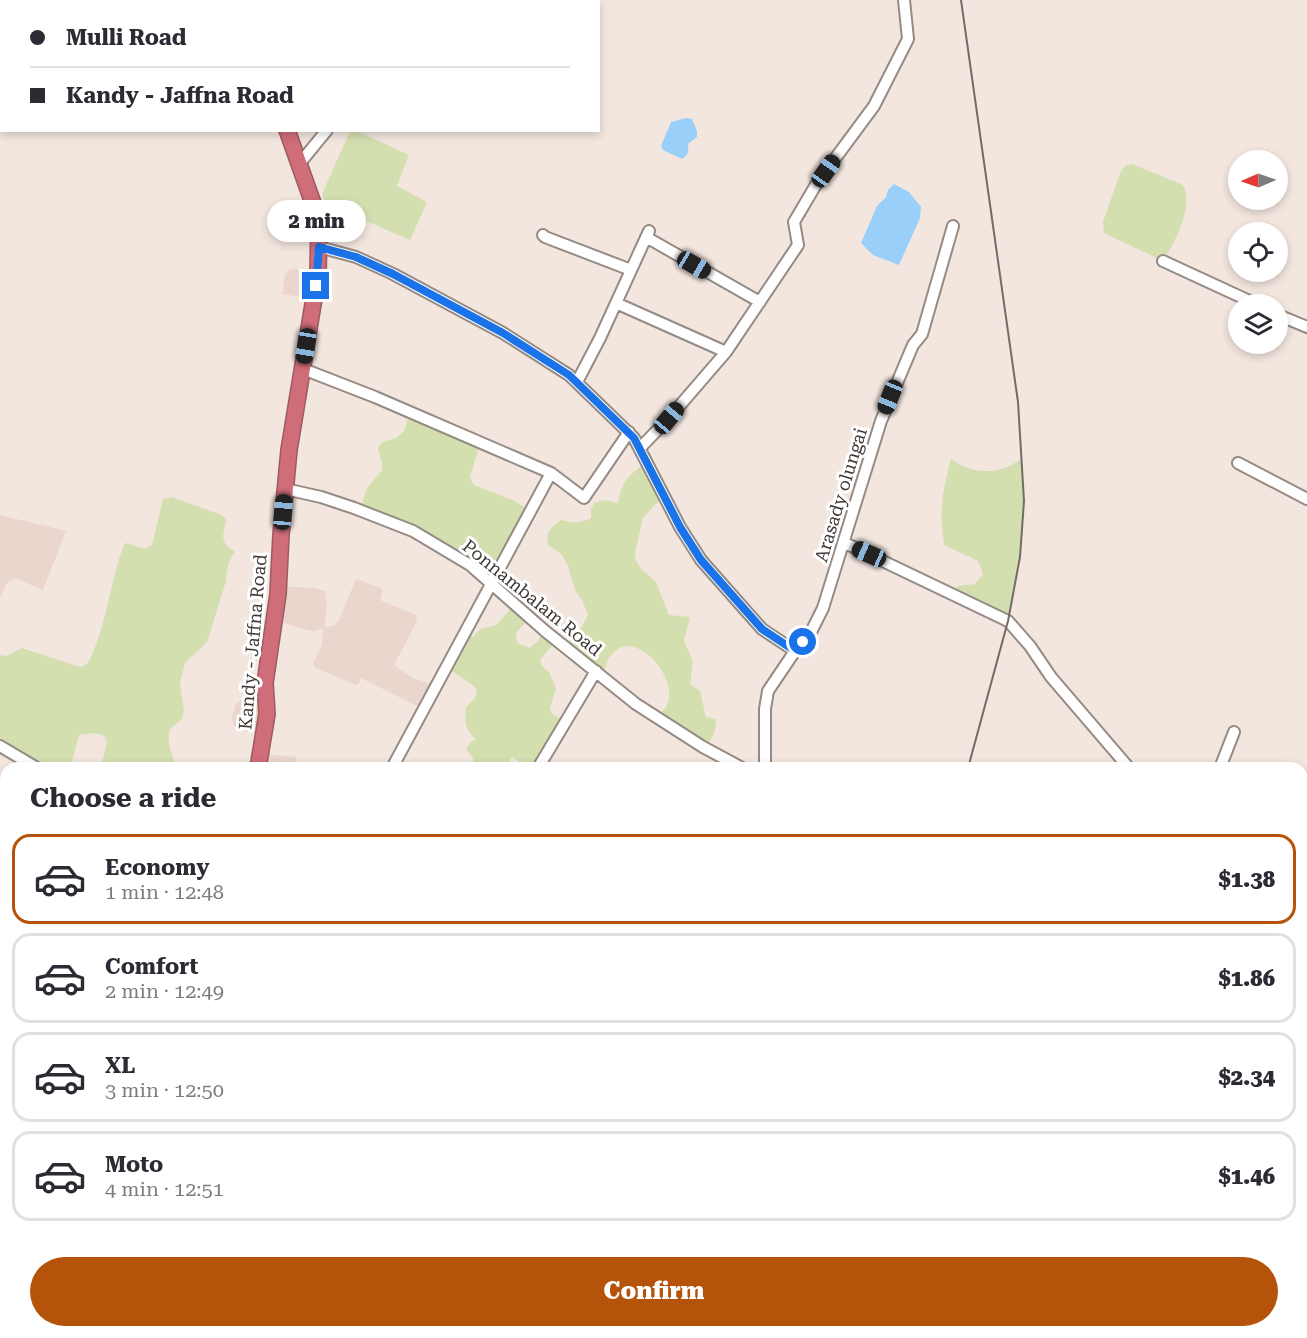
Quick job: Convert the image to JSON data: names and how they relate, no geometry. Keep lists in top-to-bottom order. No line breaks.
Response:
{"streets":{"highway":["Kandy - Jaffna Road"],"street":["Arasady olungai","Ponnambalam Road"]},"crossings":[["Ponnambalam Road","Kandy - Jaffna Road"]],"north":"left","page":{"banner":["Mulli Road","Kandy - Jaffna Road"],"bubble":"2 min","heading":"Choose a ride","list":[{"name":"Economy","note":"1 min · 12:48","value":"$1.38"},{"name":"Comfort","note":"2 min · 12:49","value":"$1.86"},{"name":"XL","note":"3 min · 12:50","value":"$2.34"},{"name":"Moto","note":"4 min · 12:51","value":"$1.46"}],"buttons":"Confirm"}}
